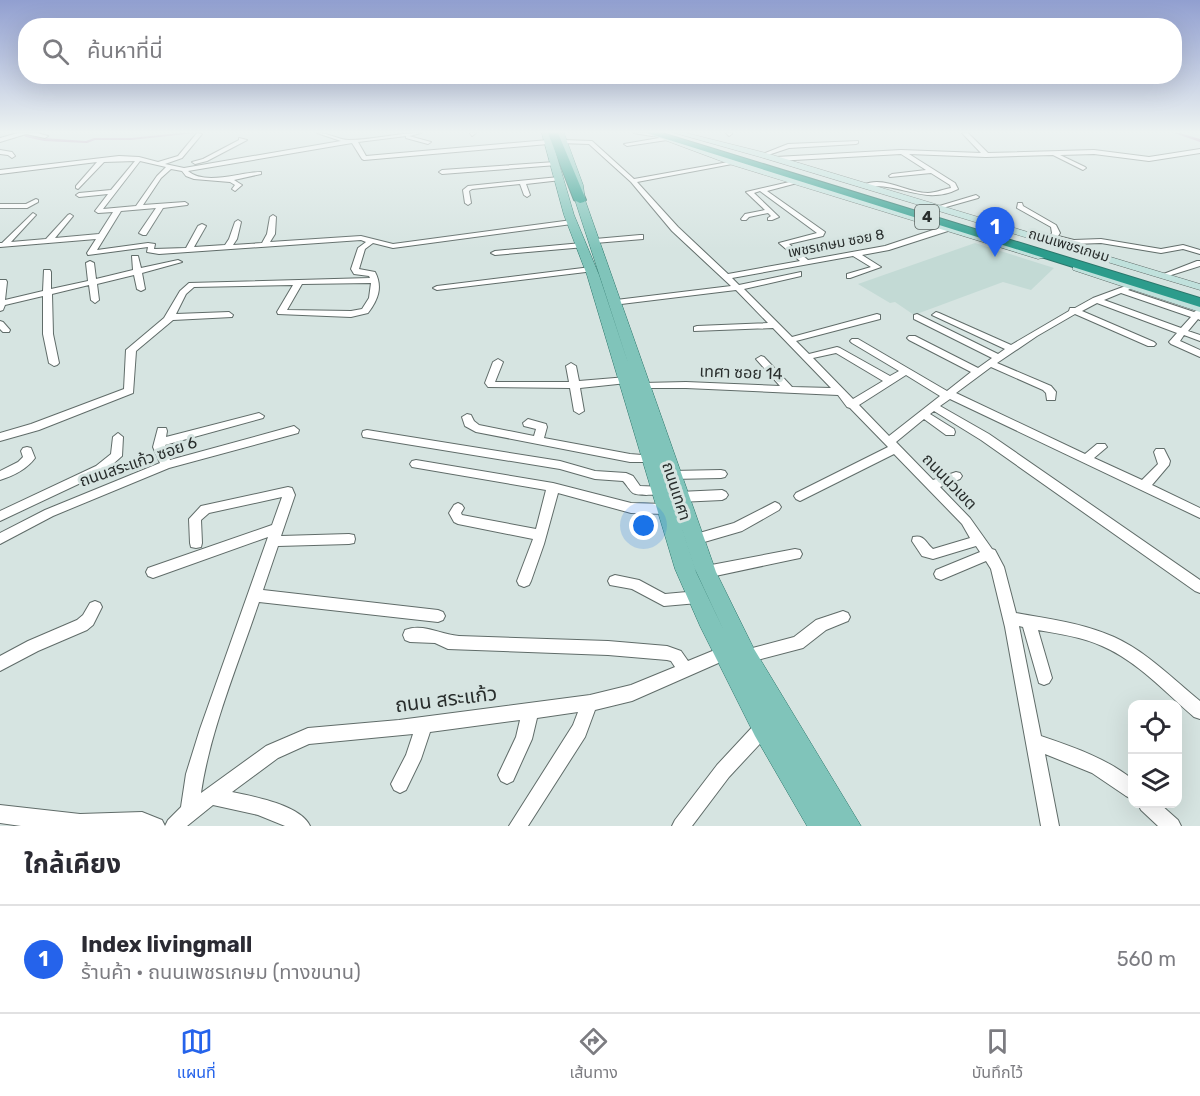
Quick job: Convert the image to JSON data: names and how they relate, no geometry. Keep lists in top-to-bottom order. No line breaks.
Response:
{"streets":{"highway":["4","ถนนเพชรเกษม"],"main road":["ถนนเทศา"],"street":["เพชรเกษม ซอย 8","เทศา ซอย 14","ถนนสระแก้ว ซอย 6","ถนนนวเขต","ถนน สระแก้ว"]},"crossings":[["4","เพชรเกษม ซอย 8"],["4","ถนนเพชรเกษม"],["เพชรเกษม ซอย 8","ถนนนวเขต"],["เทศา ซอย 14","ถนนนวเขต"],["เทศา ซอย 14","ถนนเทศา"],["ถนนเทศา","ถนน สระแก้ว"]],"page":{"search":"ค้นหาที่นี่","pins":"1","heading":"ใกล้เคียง","list":[{"mark":"1","name":"Index livingmall","note":"ร้านค้า · ถนนเพชรเกษม (ทางขนาน)","value":"560 m"}],"nav":["แผนที่","เส้นทาง","บันทึกไว้"]}}
